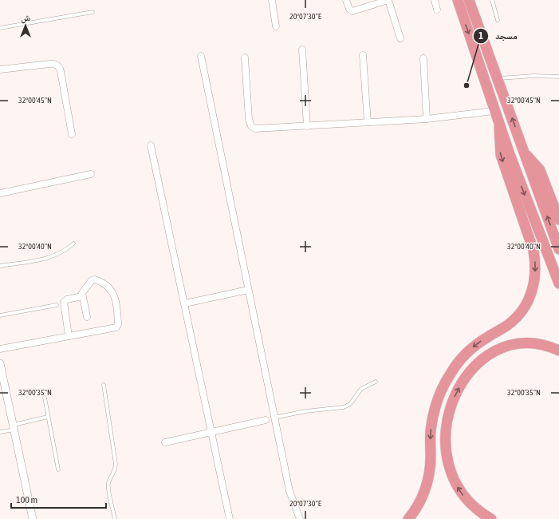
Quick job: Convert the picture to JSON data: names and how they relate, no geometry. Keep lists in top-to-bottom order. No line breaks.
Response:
{"places":["مسجد"],"scale_bar":"100 m","north":"top","coordinates":["20°07'30\"E","32°00'45\"N","32°00'40\"N","32°00'35\"N"]}
